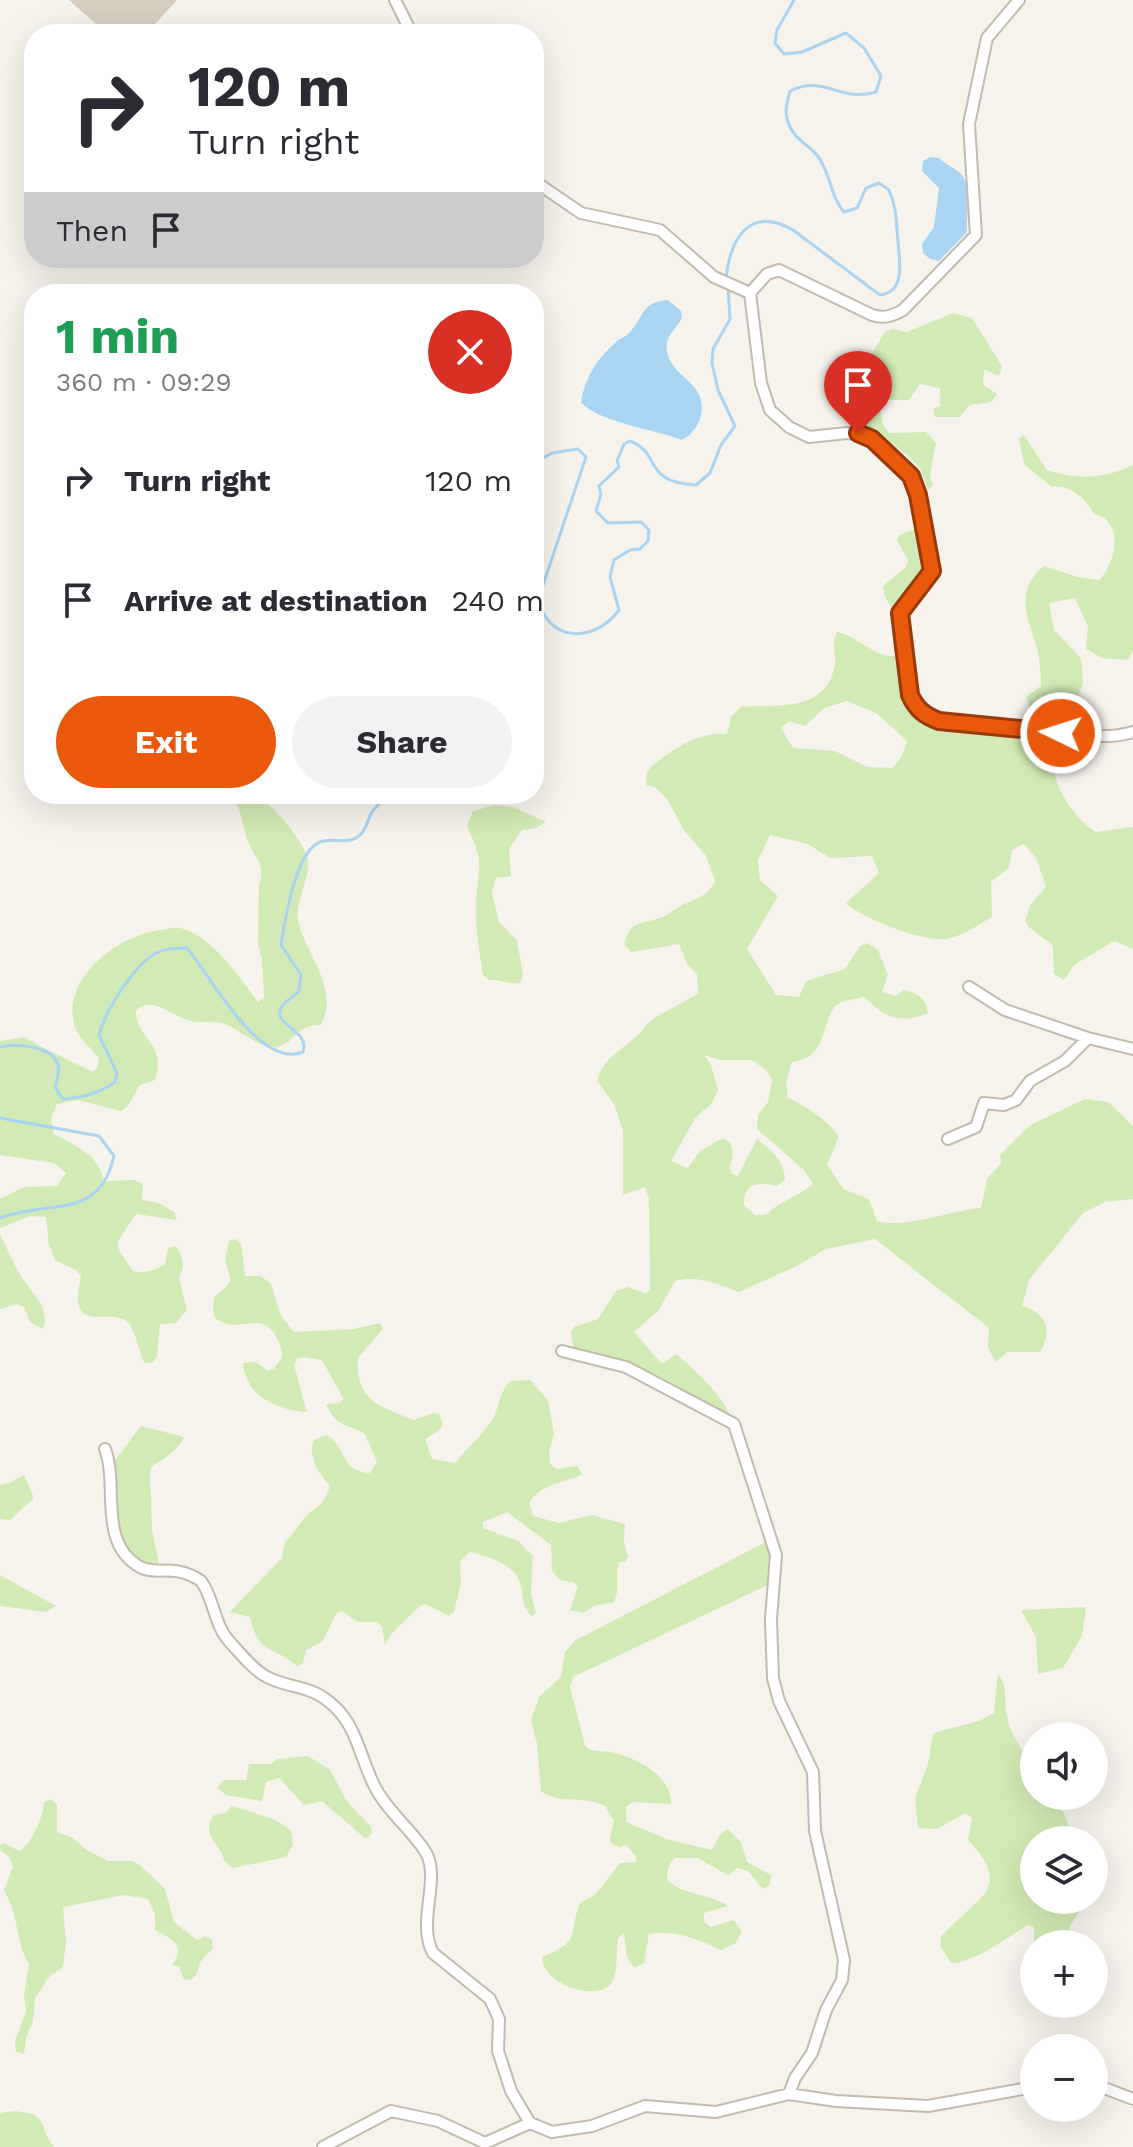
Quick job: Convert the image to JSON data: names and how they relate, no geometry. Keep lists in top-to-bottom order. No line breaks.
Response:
{"page":{"turn":["120 m","Turn right"],"then":"Then","heading":["1 min","360 m · 09:29"],"list":[{"name":"Turn right","value":"120 m"},{"name":"Arrive at destination","value":"240 m"}],"buttons":["Exit","Share"],"map_buttons":["+","−"]}}
